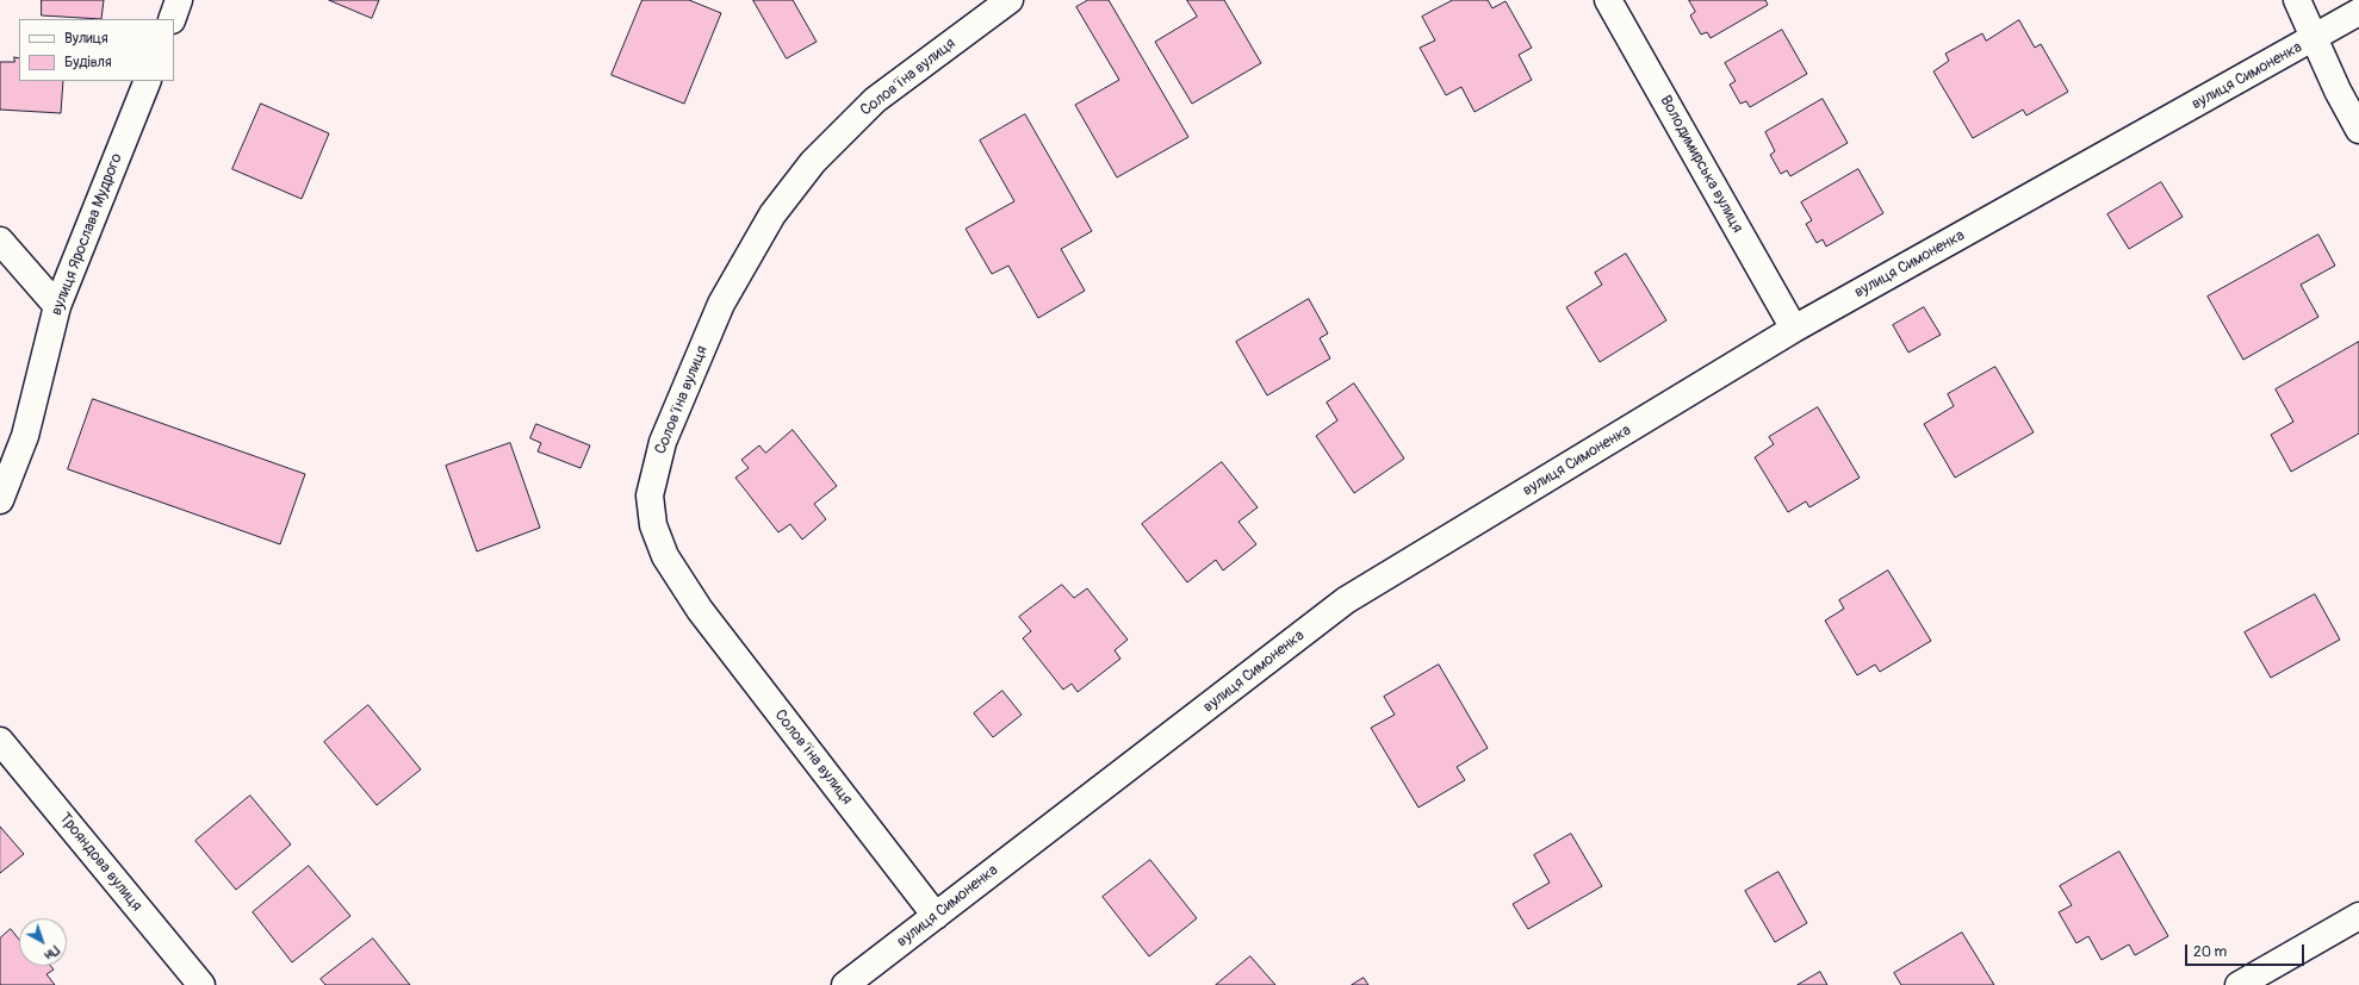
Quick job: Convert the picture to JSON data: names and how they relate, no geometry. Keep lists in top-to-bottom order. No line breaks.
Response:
{"streets":{"street":["вулиця Симоненка","Соловʼїна вулиця","Володимирська вулиця","вулиця Ярослава Мудрого","Трояндова вулиця"]},"crossings":[["вулиця Симоненка","Соловʼїна вулиця"],["вулиця Симоненка","Володимирська вулиця"]],"legend":["Вулиця","Будівля"],"scale_bar":"20 m","north":"bottom right"}
